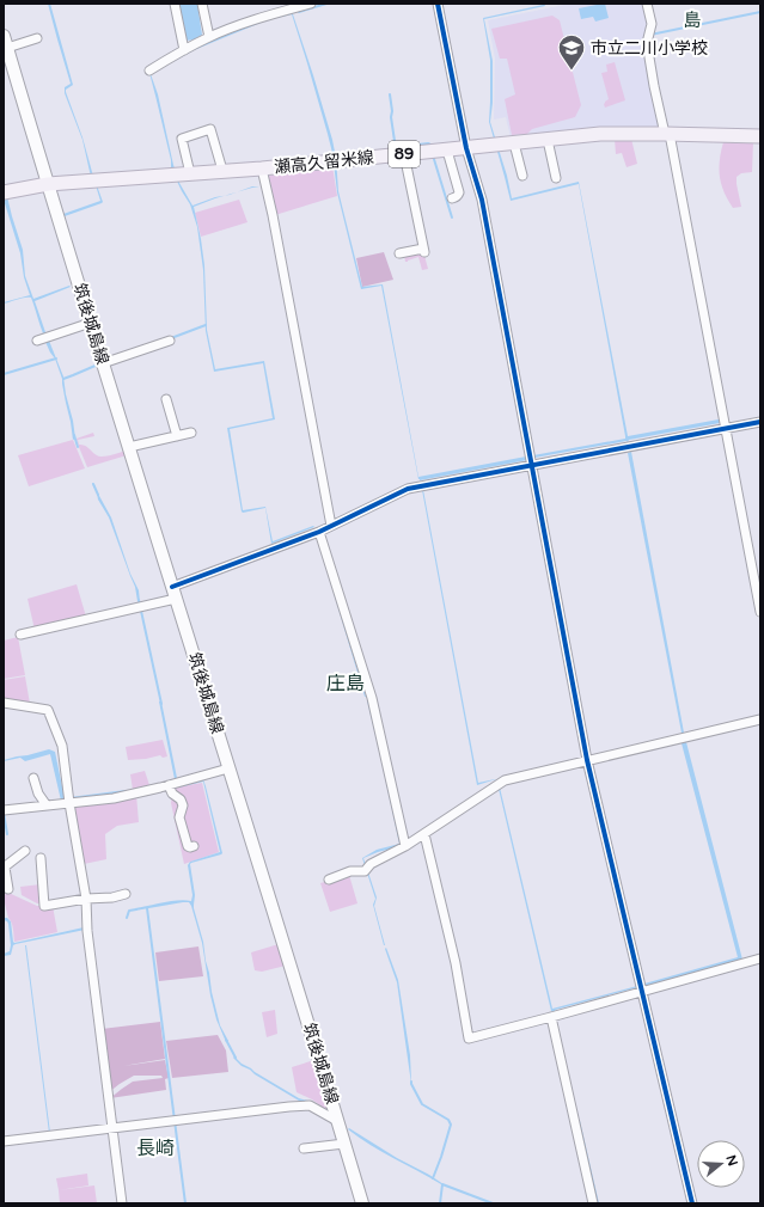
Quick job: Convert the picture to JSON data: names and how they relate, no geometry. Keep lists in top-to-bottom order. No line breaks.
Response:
{"streets":{"main road":["89","瀬高久留米線","筑後城島線"]},"crossings":[["瀬高久留米線","筑後城島線"]],"districts":["島","庄島","長崎"],"places":{"school or university":["市立二川小学校"]},"north":"right"}
